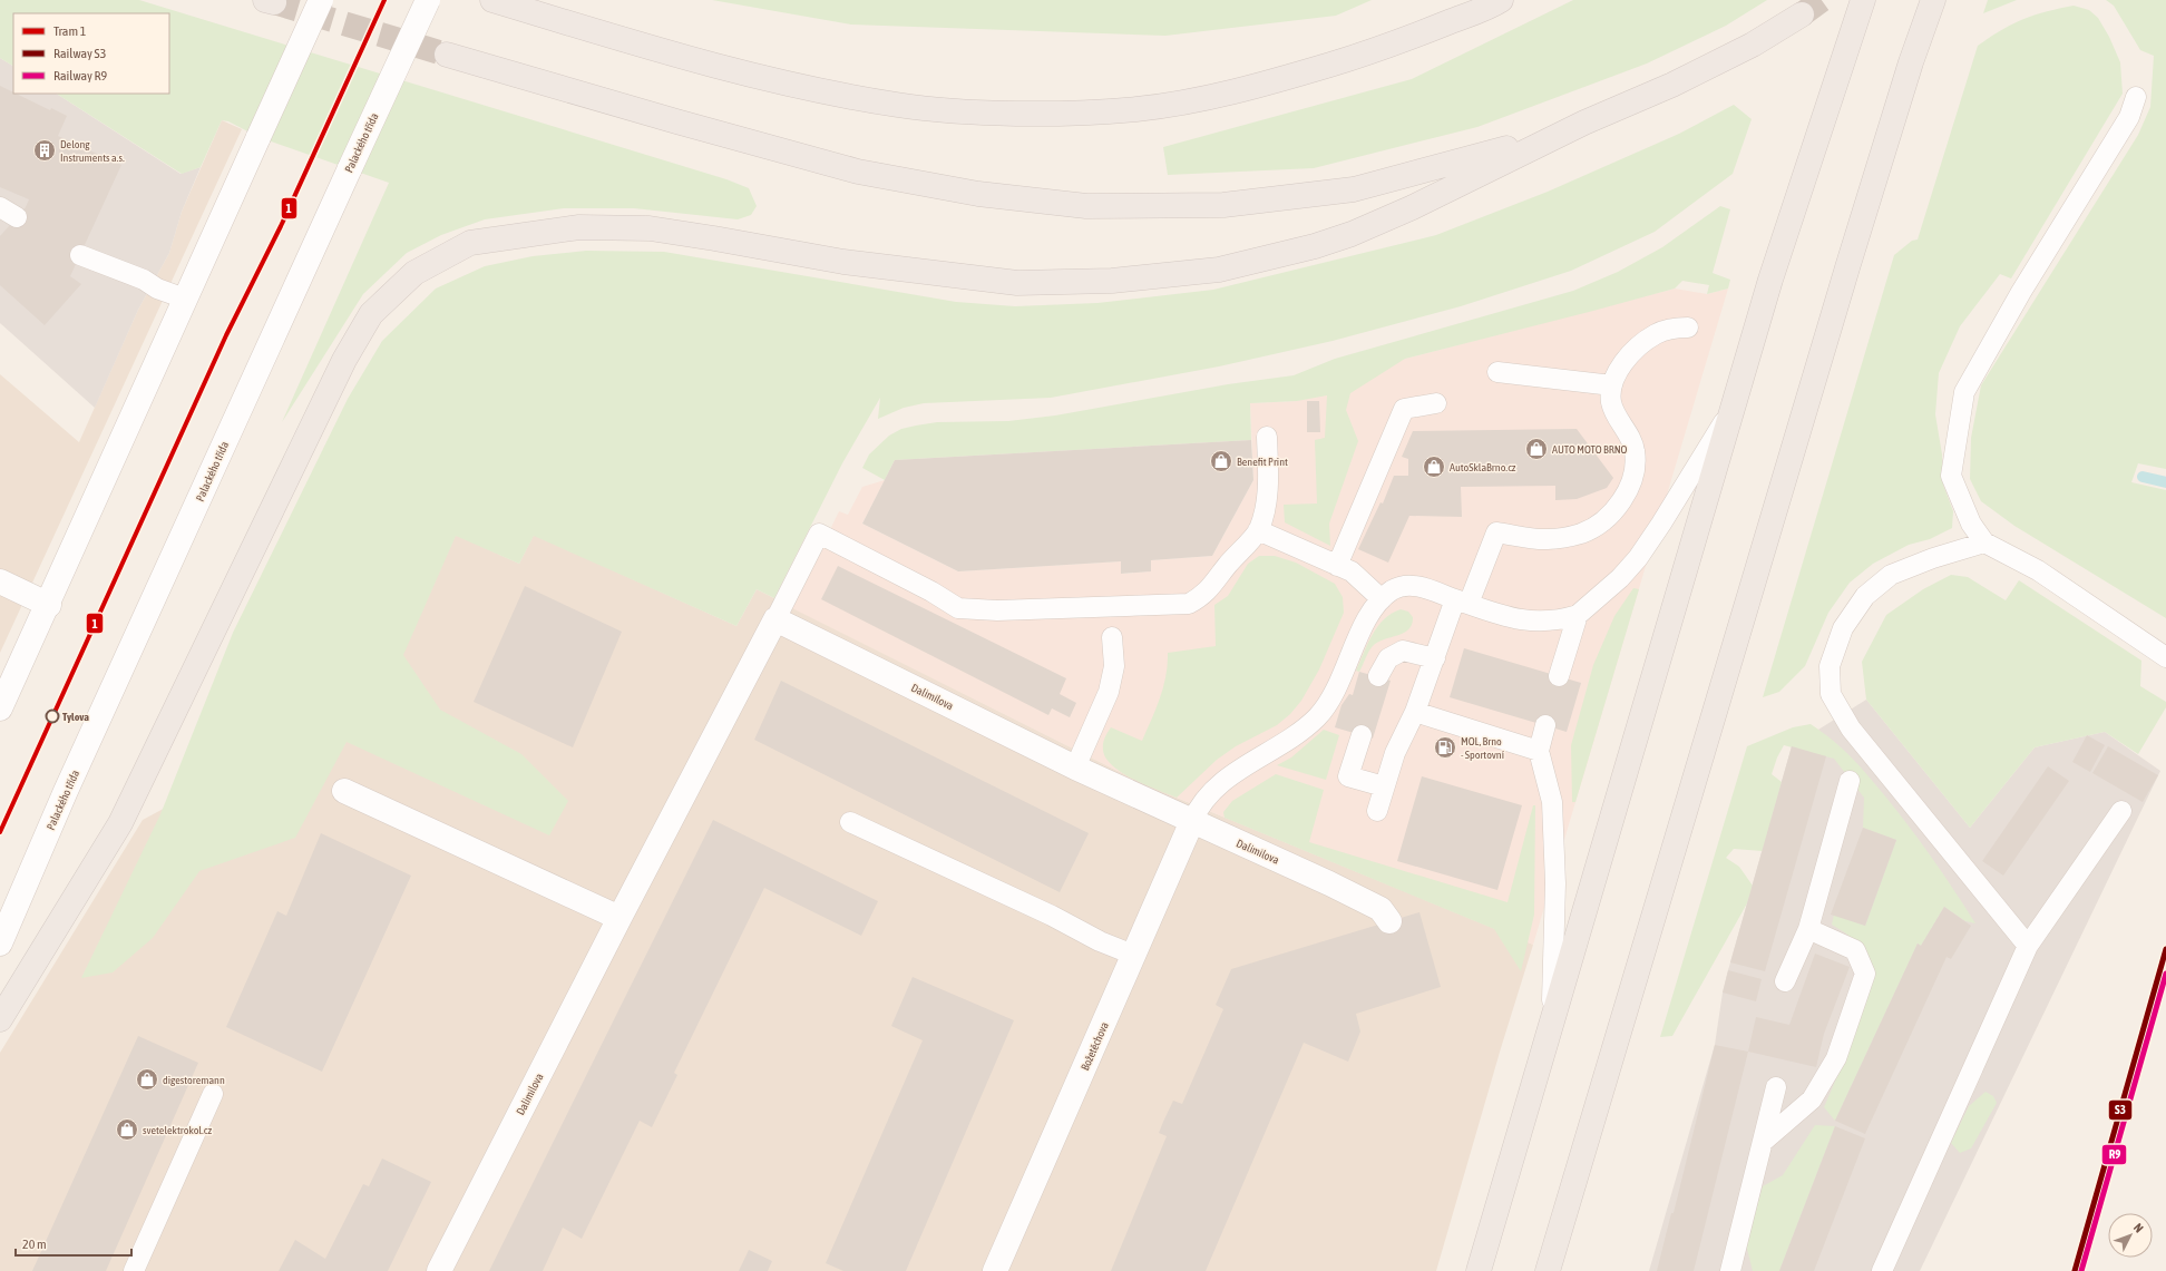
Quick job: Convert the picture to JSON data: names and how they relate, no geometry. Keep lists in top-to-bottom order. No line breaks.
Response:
{"streets":{"street":["Palackého třída","Dalimilova","Božetěchova"]},"crossings":[["Dalimilova","Božetěchova"]],"places":{"building":["Delong Instruments a.s."],"shop":["AUTO MOTO BRNO","Benefit Print","AutoSklaBrno.cz","digestoremann","svetelektrokol.cz"],"other":["Tylova"],"fuel station":["MOL, Brno - Sportovní"]},"lines":["tram line 1","rail line S3","rail line R9"],"legend":["Tram 1","Railway S3","Railway R9"],"scale_bar":"20 m","north":"top right"}
